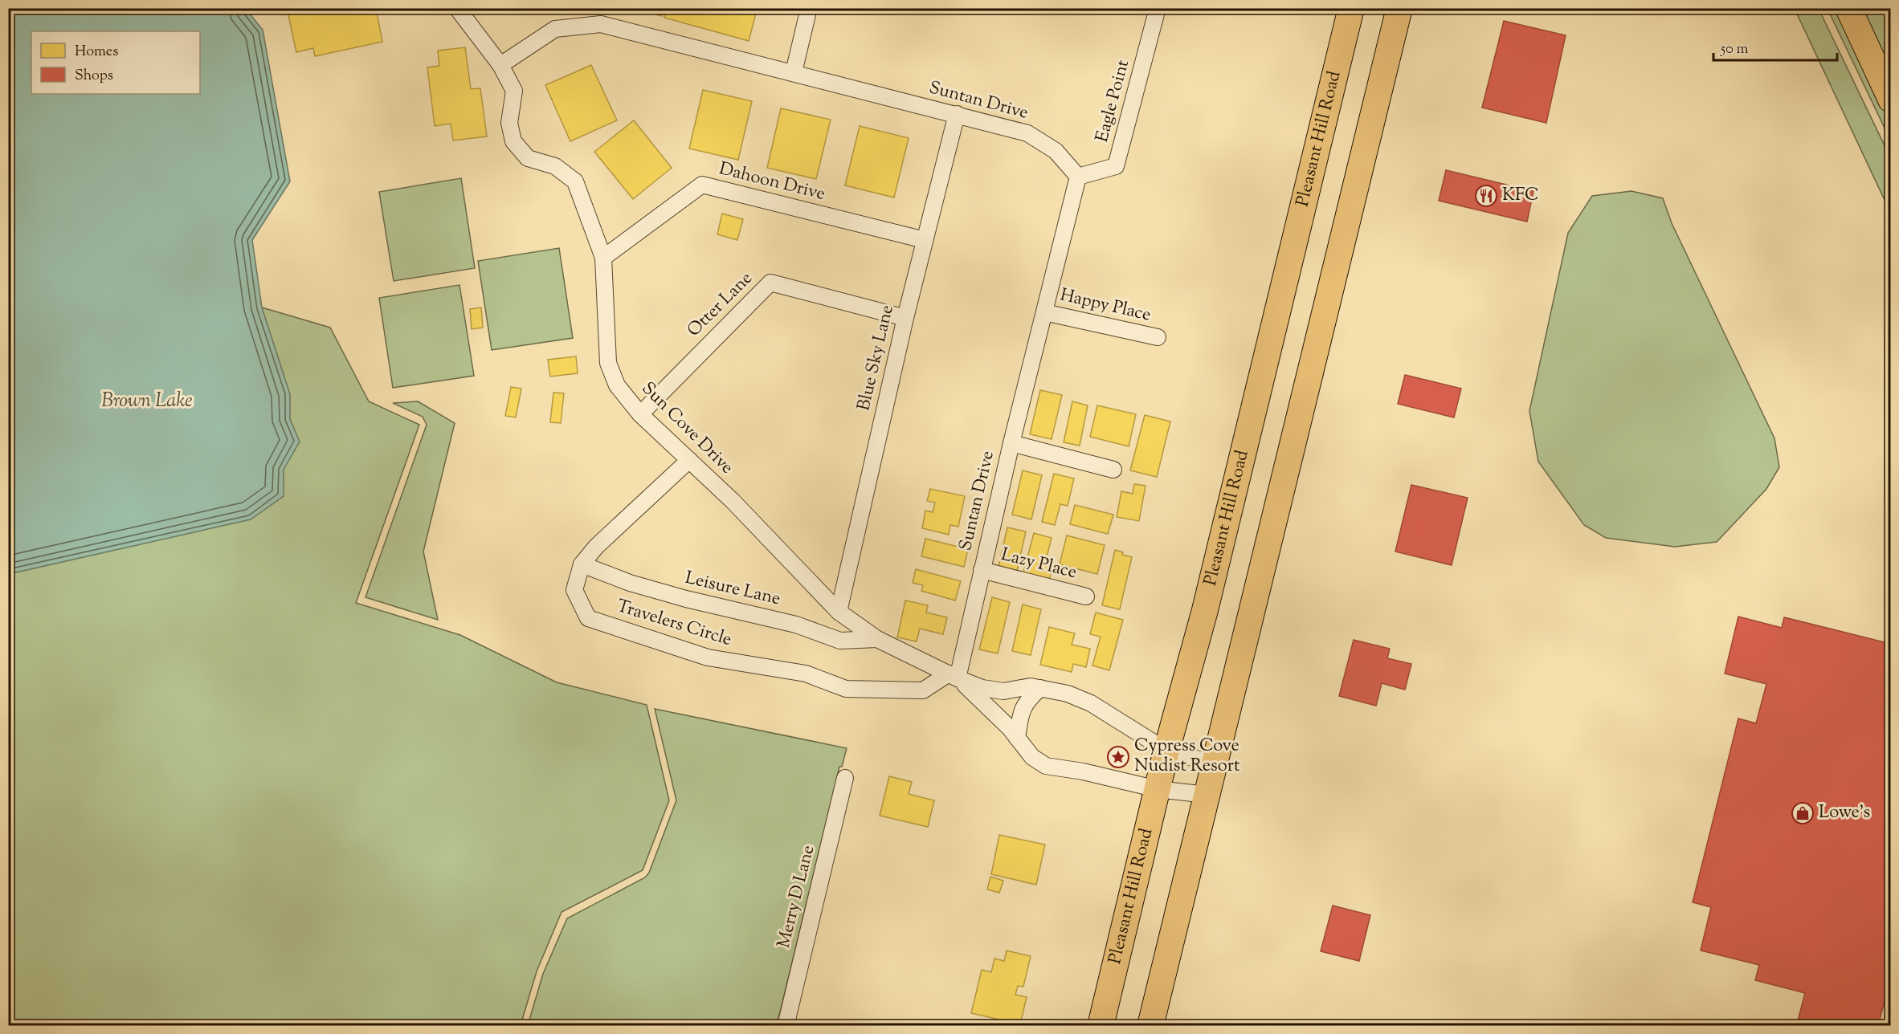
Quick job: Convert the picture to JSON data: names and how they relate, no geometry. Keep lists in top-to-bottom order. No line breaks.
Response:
{"streets":{"main road":["Pleasant Hill Road"],"street":["Suntan Drive","Eagle Point","Dahoon Drive","Otter Lane","Happy Place","Blue Sky Lane","Sun Cove Drive","Lazy Place","Leisure Lane","Travelers Circle","Merry D Lane"]},"crossings":[["Suntan Drive","Eagle Point"],["Suntan Drive","Happy Place"],["Suntan Drive","Blue Sky Lane"],["Suntan Drive","Sun Cove Drive"],["Suntan Drive","Lazy Place"],["Suntan Drive","Travelers Circle"],["Pleasant Hill Road","Sun Cove Drive"],["Dahoon Drive","Blue Sky Lane"],["Dahoon Drive","Sun Cove Drive"],["Otter Lane","Blue Sky Lane"],["Otter Lane","Sun Cove Drive"],["Blue Sky Lane","Sun Cove Drive"],["Sun Cove Drive","Leisure Lane"],["Sun Cove Drive","Travelers Circle"],["Leisure Lane","Travelers Circle"]],"water":["Brown Lake"],"places":{"restaurant":["KFC"],"place":["Cypress Cove Nudist Resort"],"shop":["Lowe's"]},"legend":["Homes","Shops"],"scale_bar":"50 m"}
